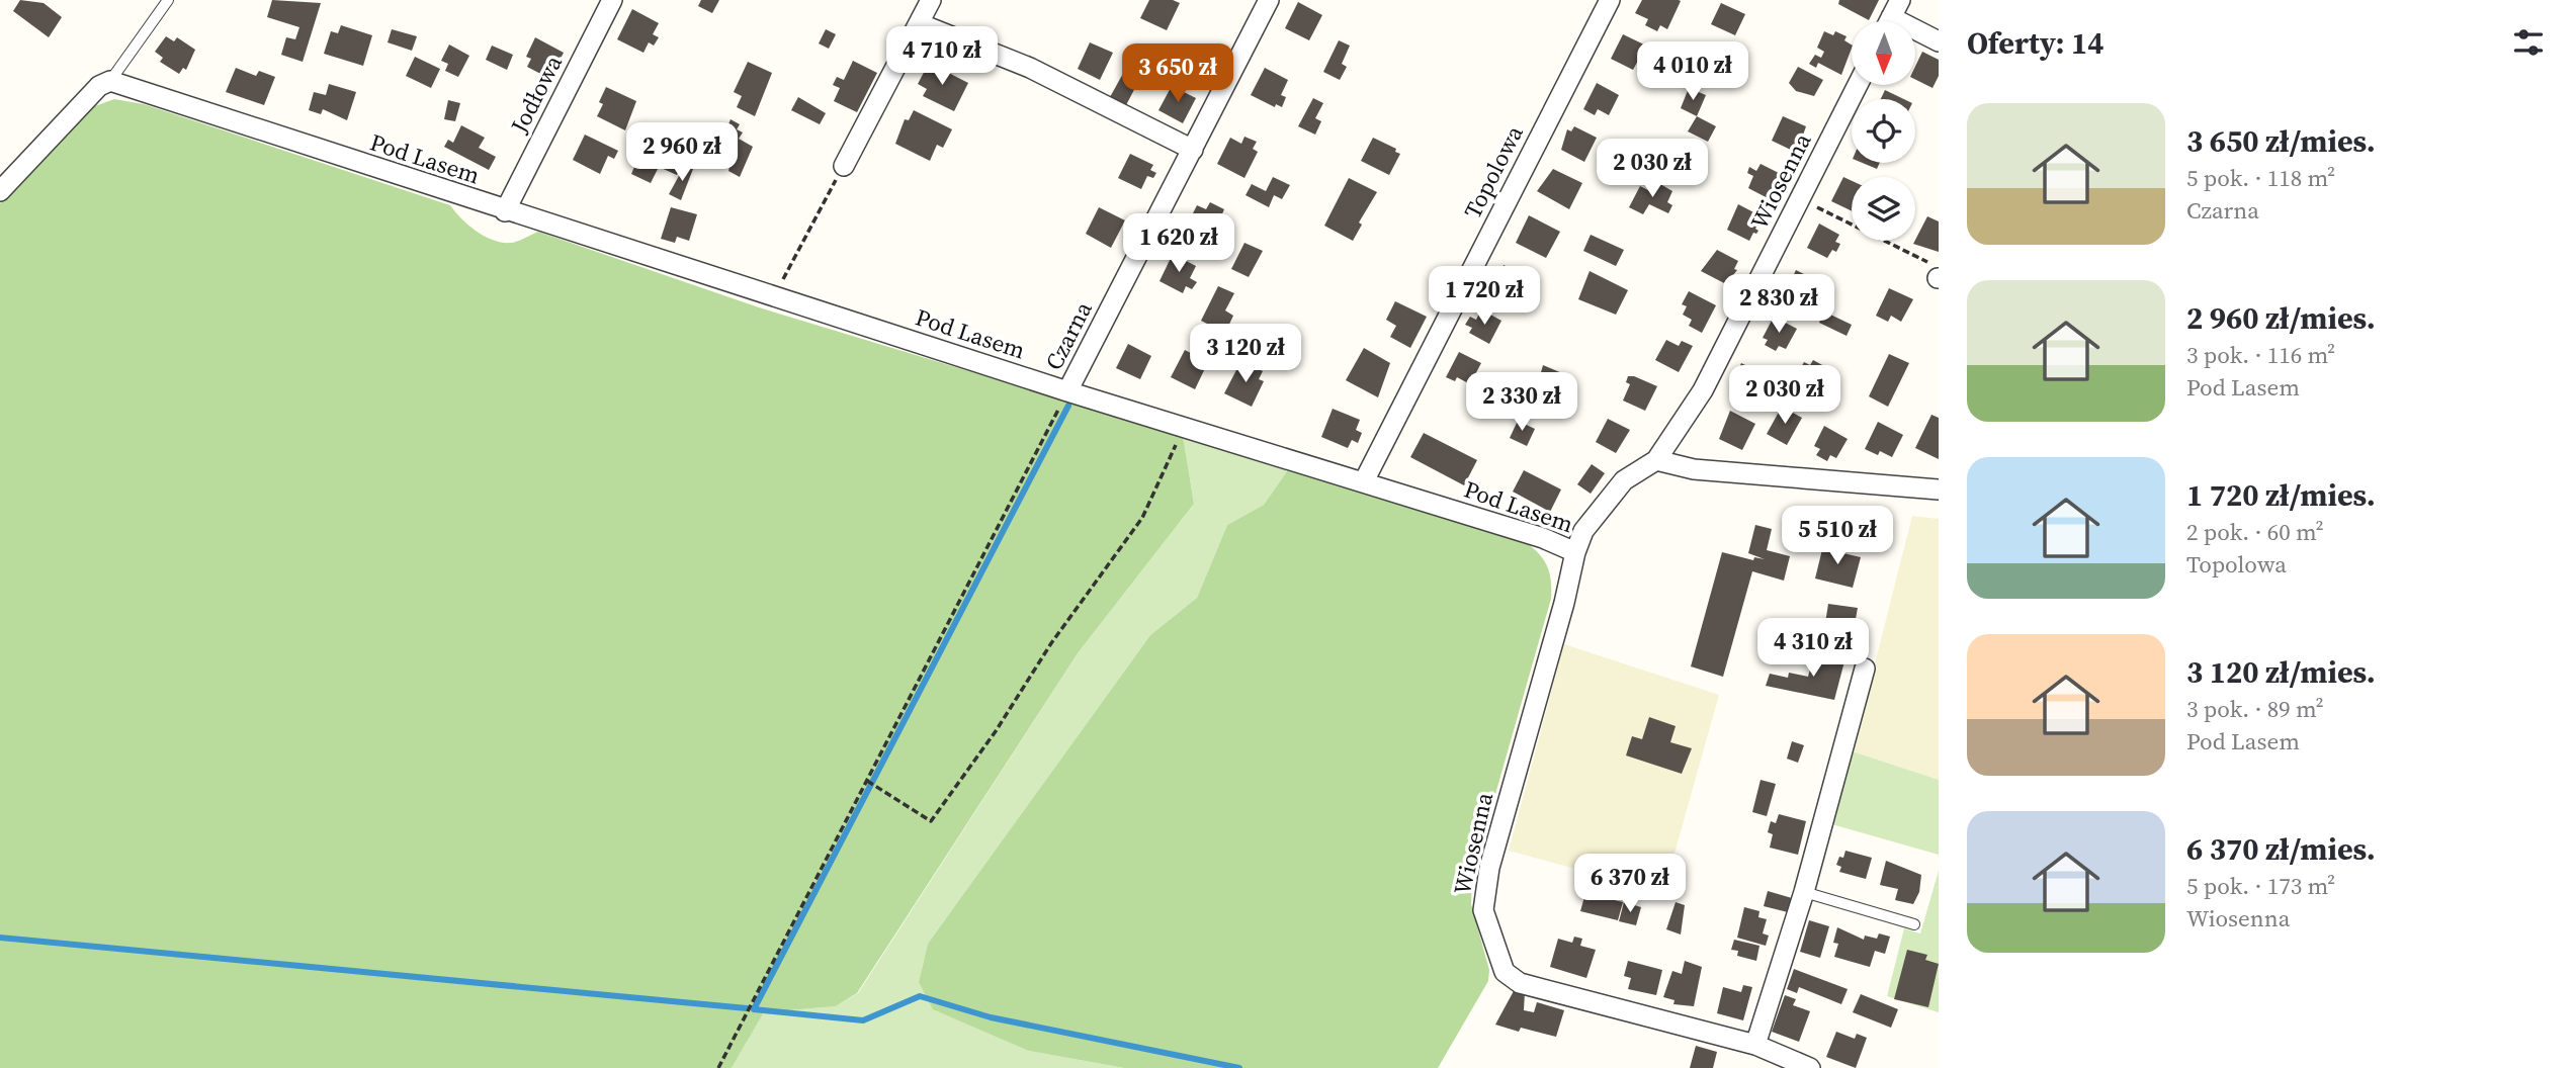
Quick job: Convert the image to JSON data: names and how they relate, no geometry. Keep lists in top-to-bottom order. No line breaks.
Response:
{"streets":{"street":["Jodłowa","Pod Lasem","Topolowa","Wiosenna","Czarna"]},"crossings":[["Jodłowa","Pod Lasem"],["Pod Lasem","Topolowa"],["Pod Lasem","Wiosenna"],["Pod Lasem","Czarna"]],"north":"bottom","page":{"heading":"Oferty: 14","price":["4 710 zł","4 010 zł","3 650 zł","2 960 zł","2 030 zł","1 620 zł","1 720 zł","2 830 zł","3 120 zł","2 030 zł","2 330 zł","5 510 zł","4 310 zł","6 370 zł"],"list":[{"name":"3 650 zł/mies.","note":"5 pok. · 118 m² · Czarna"},{"name":"2 960 zł/mies.","note":"3 pok. · 116 m² · Pod Lasem"},{"name":"1 720 zł/mies.","note":"2 pok. · 60 m² · Topolowa"},{"name":"3 120 zł/mies.","note":"3 pok. · 89 m² · Pod Lasem"},{"name":"6 370 zł/mies.","note":"5 pok. · 173 m² · Wiosenna"}]}}
